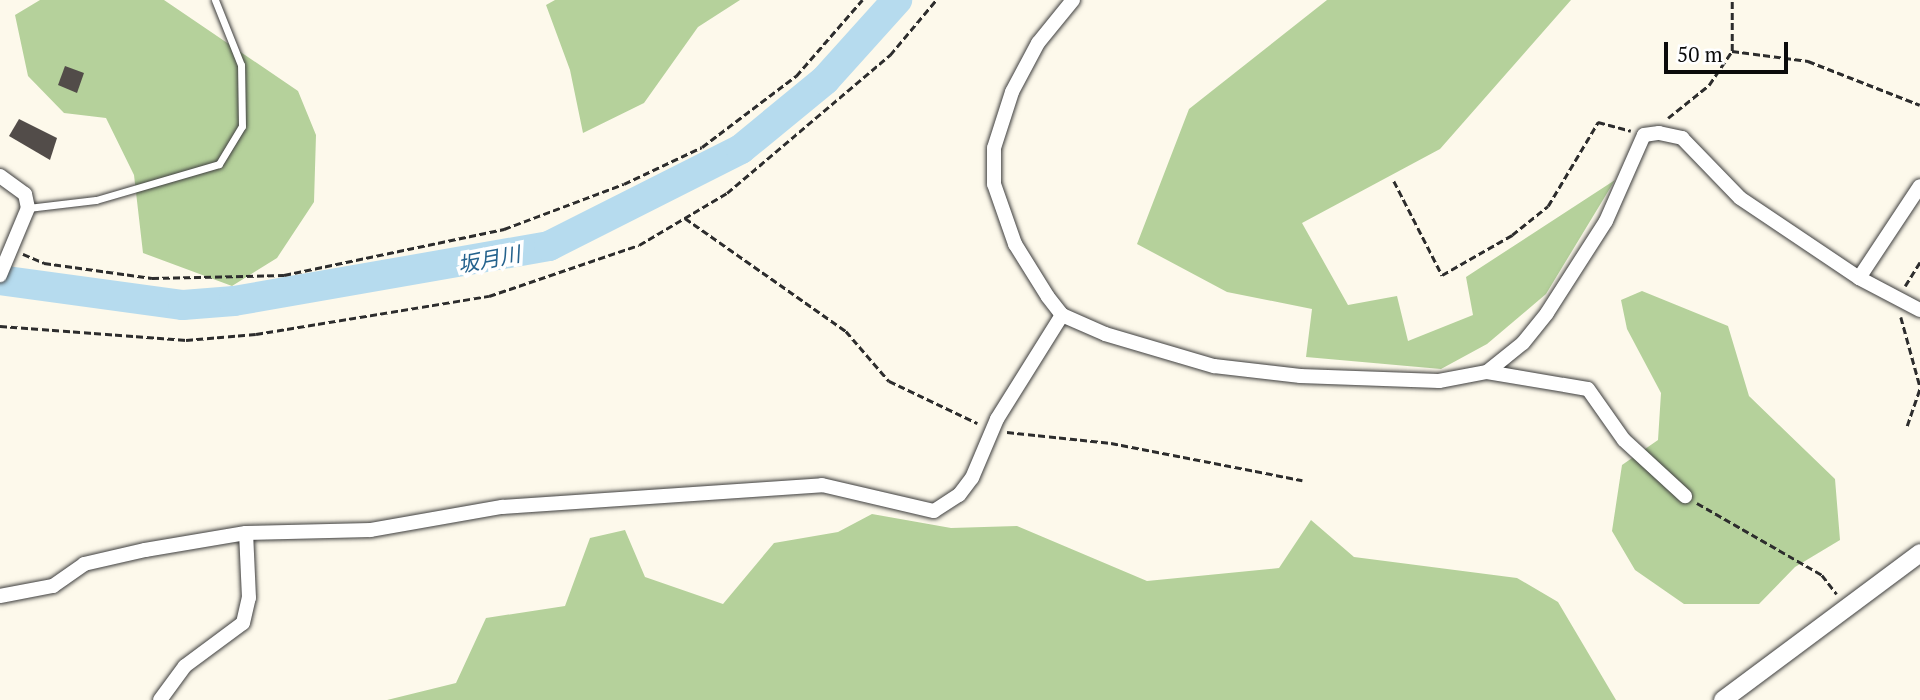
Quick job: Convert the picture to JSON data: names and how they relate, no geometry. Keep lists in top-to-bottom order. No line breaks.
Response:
{"water":["坂月川"],"scale_bar":"50 m"}
